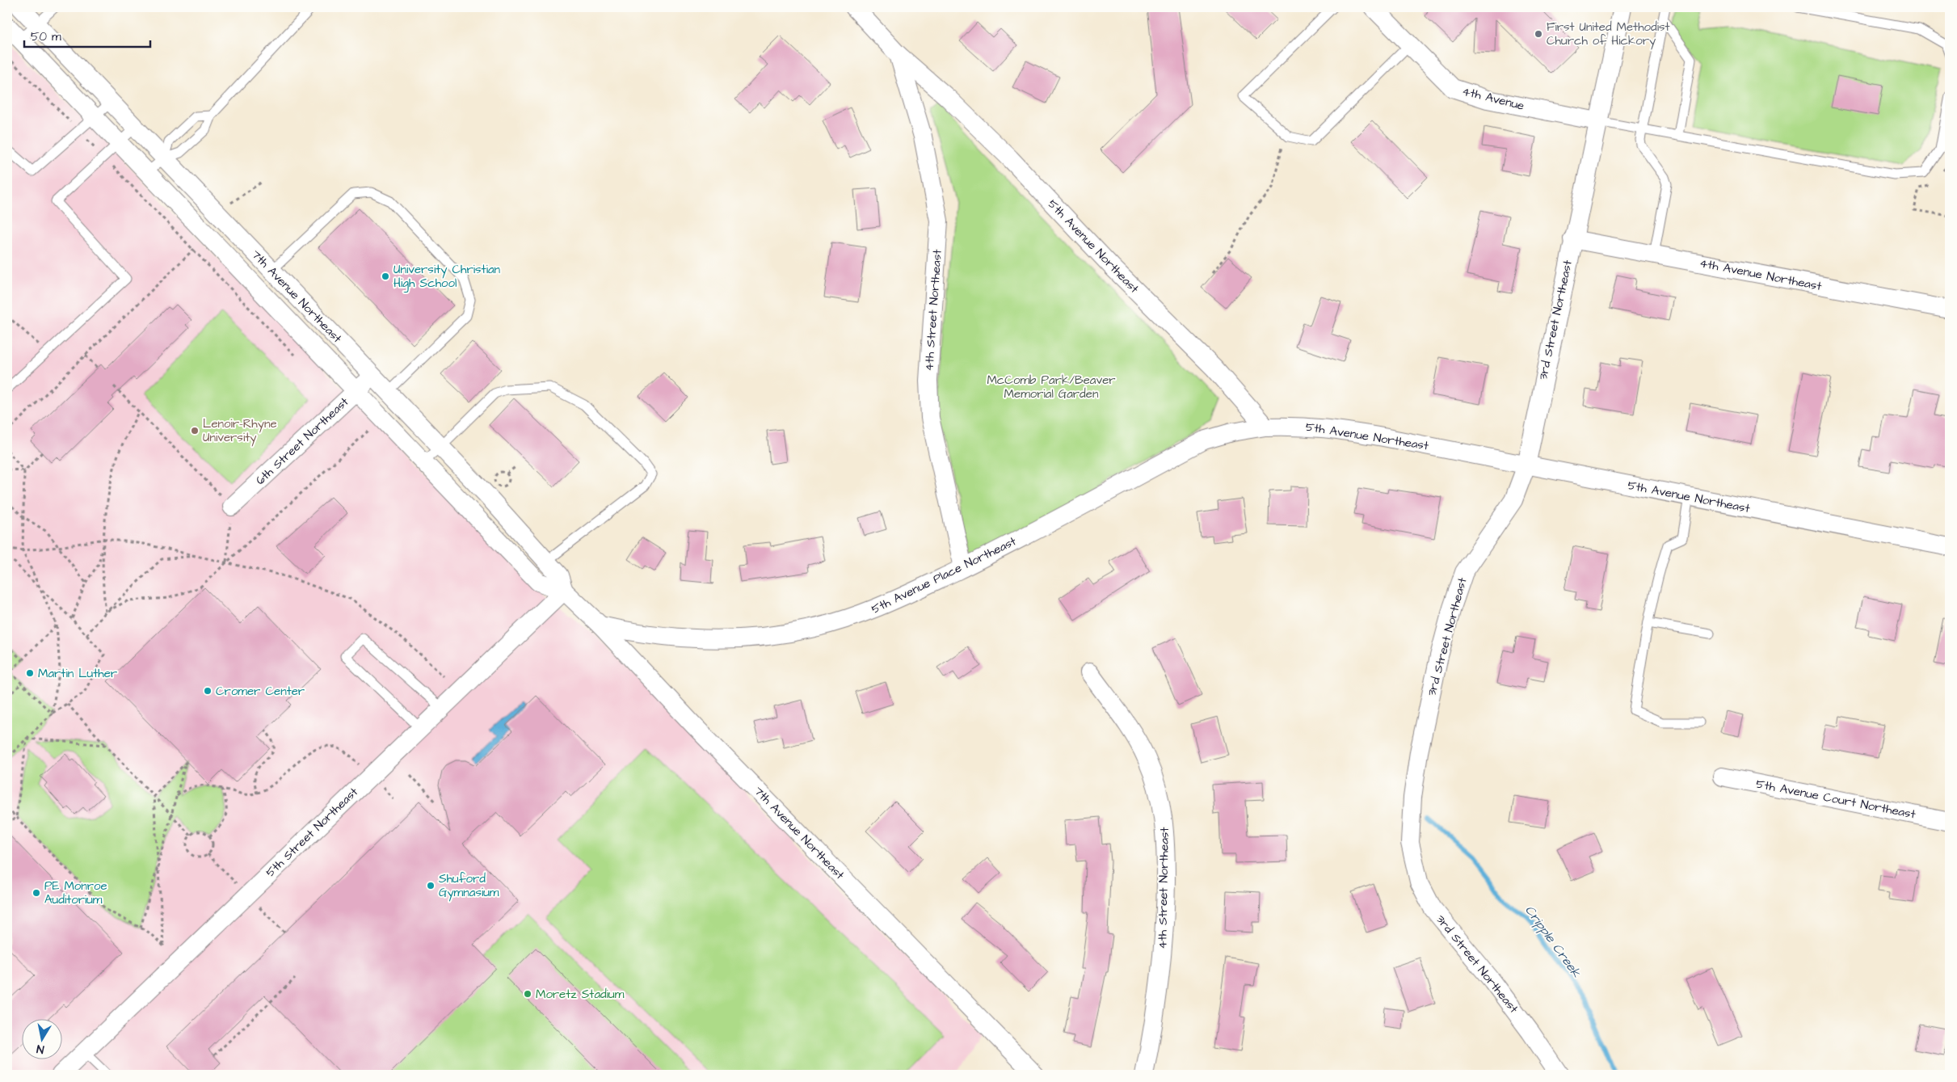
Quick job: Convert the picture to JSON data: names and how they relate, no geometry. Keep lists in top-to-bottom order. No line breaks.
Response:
{"streets":{"street":["4th Avenue","5th Avenue Northeast","4th Avenue Northeast","7th Avenue Northeast","4th Street Northeast","3rd Street Northeast","6th Street Northeast","5th Avenue Place Northeast","5th Avenue Court Northeast","5th Street Northeast"]},"crossings":[["4th Avenue","3rd Street Northeast"],["5th Avenue Northeast","4th Street Northeast"],["5th Avenue Northeast","3rd Street Northeast"],["5th Avenue Northeast","5th Avenue Place Northeast"],["4th Avenue Northeast","3rd Street Northeast"],["7th Avenue Northeast","6th Street Northeast"],["7th Avenue Northeast","5th Avenue Place Northeast"],["7th Avenue Northeast","5th Street Northeast"],["4th Street Northeast","5th Avenue Place Northeast"]],"water":["Cripple Creek"],"parks":["McComb Park/Beaver Memorial Garden"],"places":["First United Methodist Church of Hickory","University Christian High School","Lenoir-Rhyne University","Martin Luther","Cromer Center","Shuford Gymnasium","PE Monroe Auditorium","Moretz Stadium"],"scale_bar":"50 m","north":"bottom"}
